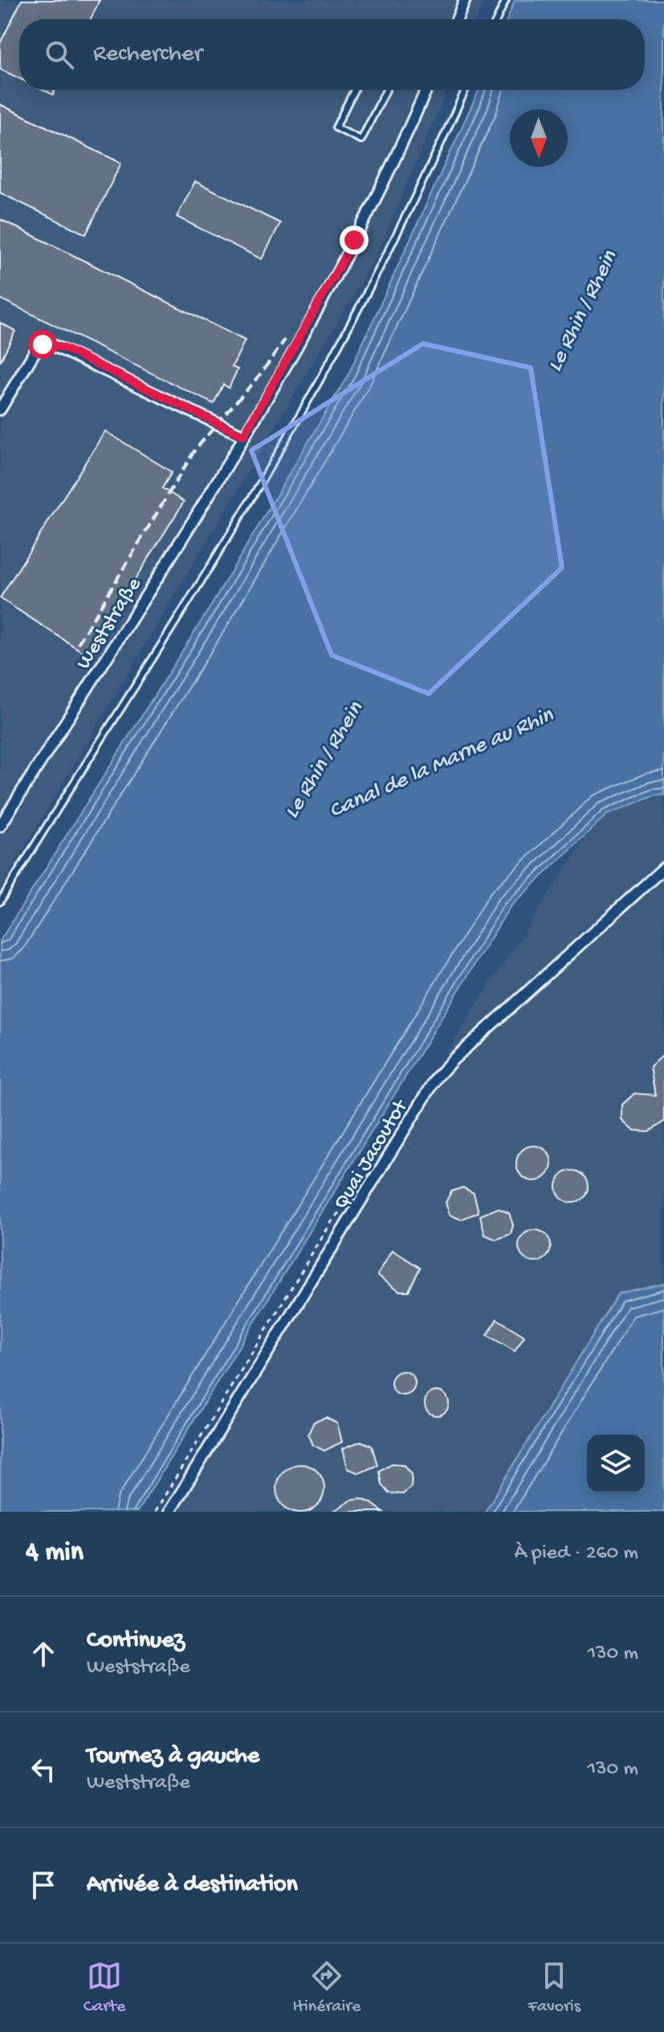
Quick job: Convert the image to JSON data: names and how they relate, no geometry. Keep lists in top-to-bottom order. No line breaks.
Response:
{"streets":{"street":["Weststraße","Quai Jacoutot"]},"water":["Le Rhin / Rhein","Canal de la Marne au Rhin"],"north":"bottom","page":{"search":"Rechercher","heading":["4 min","À pied · 260 m"],"list":[["Continuez","Weststraße","130 m"],["Tournez à gauche","Weststraße","130 m"],"Arrivée à destination"],"nav":["Carte","Itinéraire","Favoris"]}}
